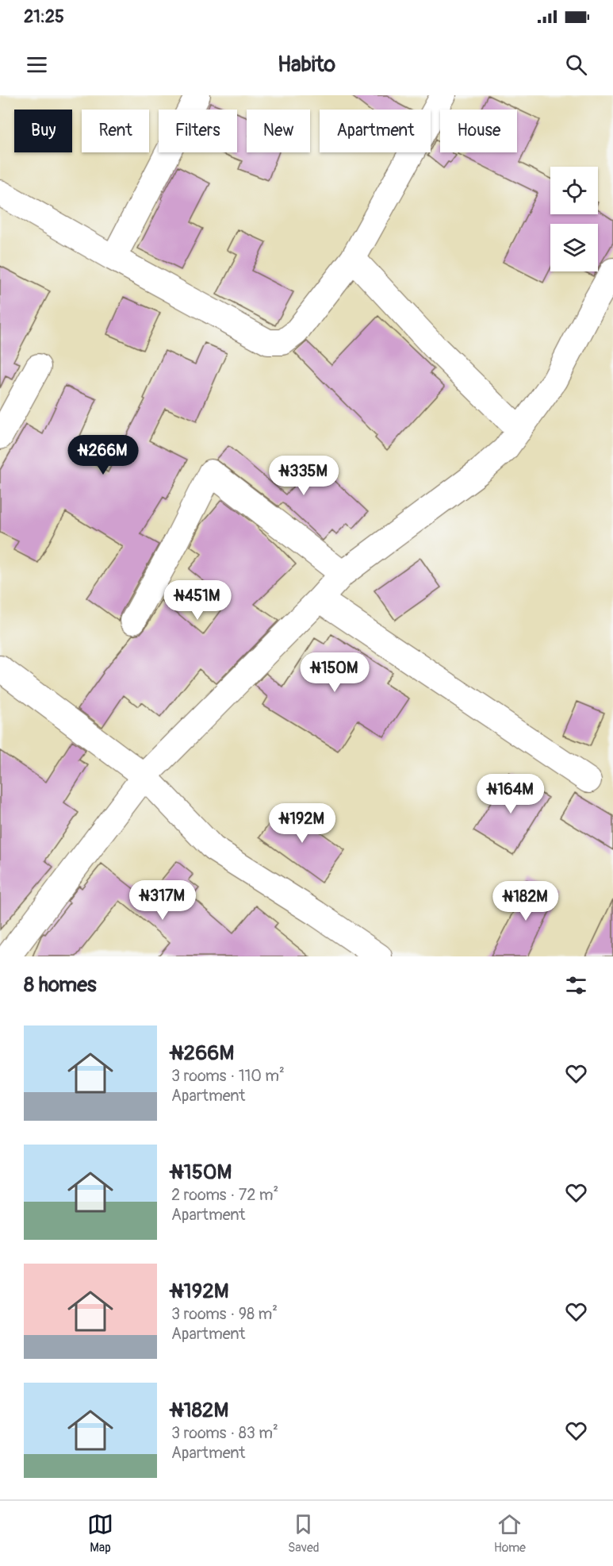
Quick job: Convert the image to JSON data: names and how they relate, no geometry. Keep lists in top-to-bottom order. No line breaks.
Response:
{"page":{"status":"21:25","header":"Habito","chip":["Buy","Rent","Filters","New","Apartment","House"],"price":["₦266M","₦335M","₦451M","₦150M","₦164M","₦192M","₦317M","₦182M"],"heading":"8 homes","list":[{"name":"₦266M","note":"3 rooms · 110 m² · Apartment"},{"name":"₦150M","note":"2 rooms · 72 m² · Apartment"},{"name":"₦192M","note":"3 rooms · 98 m² · Apartment"},{"name":"₦182M","note":"3 rooms · 83 m² · Apartment"}],"tabs":["Map","Saved","Home"]}}
